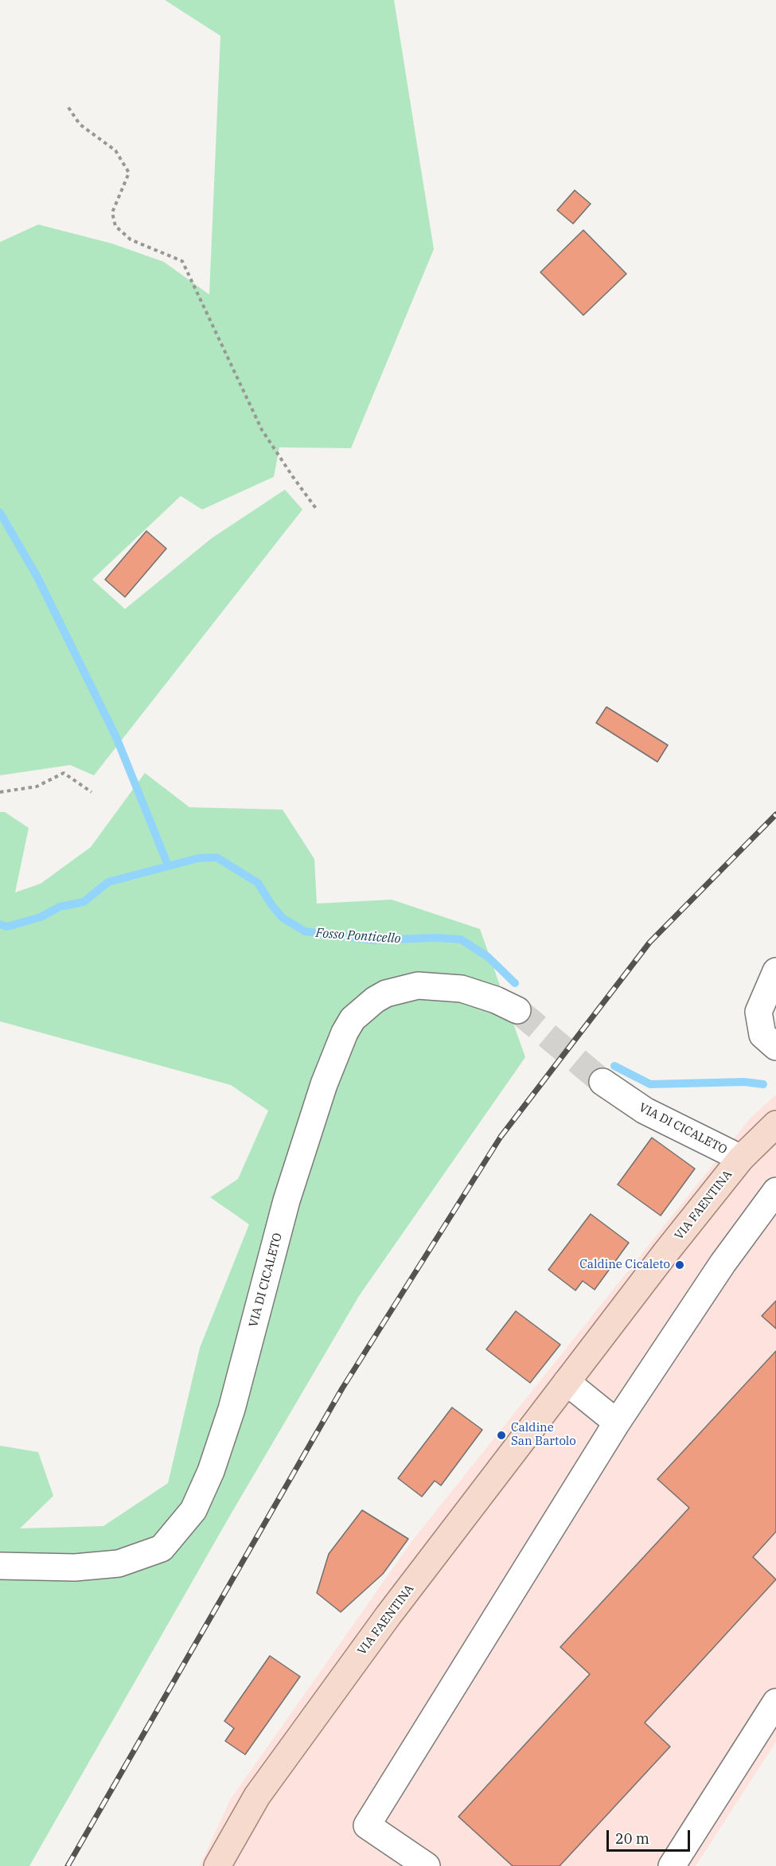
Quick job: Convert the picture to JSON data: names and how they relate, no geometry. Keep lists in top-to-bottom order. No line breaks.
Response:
{"streets":{"main road":["VIA FAENTINA"],"street":["VIA DI CICALETO"]},"crossings":[["VIA DI CICALETO","VIA FAENTINA"]],"water":["Fosso Ponticello"],"places":["Caldine Cicaleto","Caldine San Bartolo"],"scale_bar":"20 m"}
